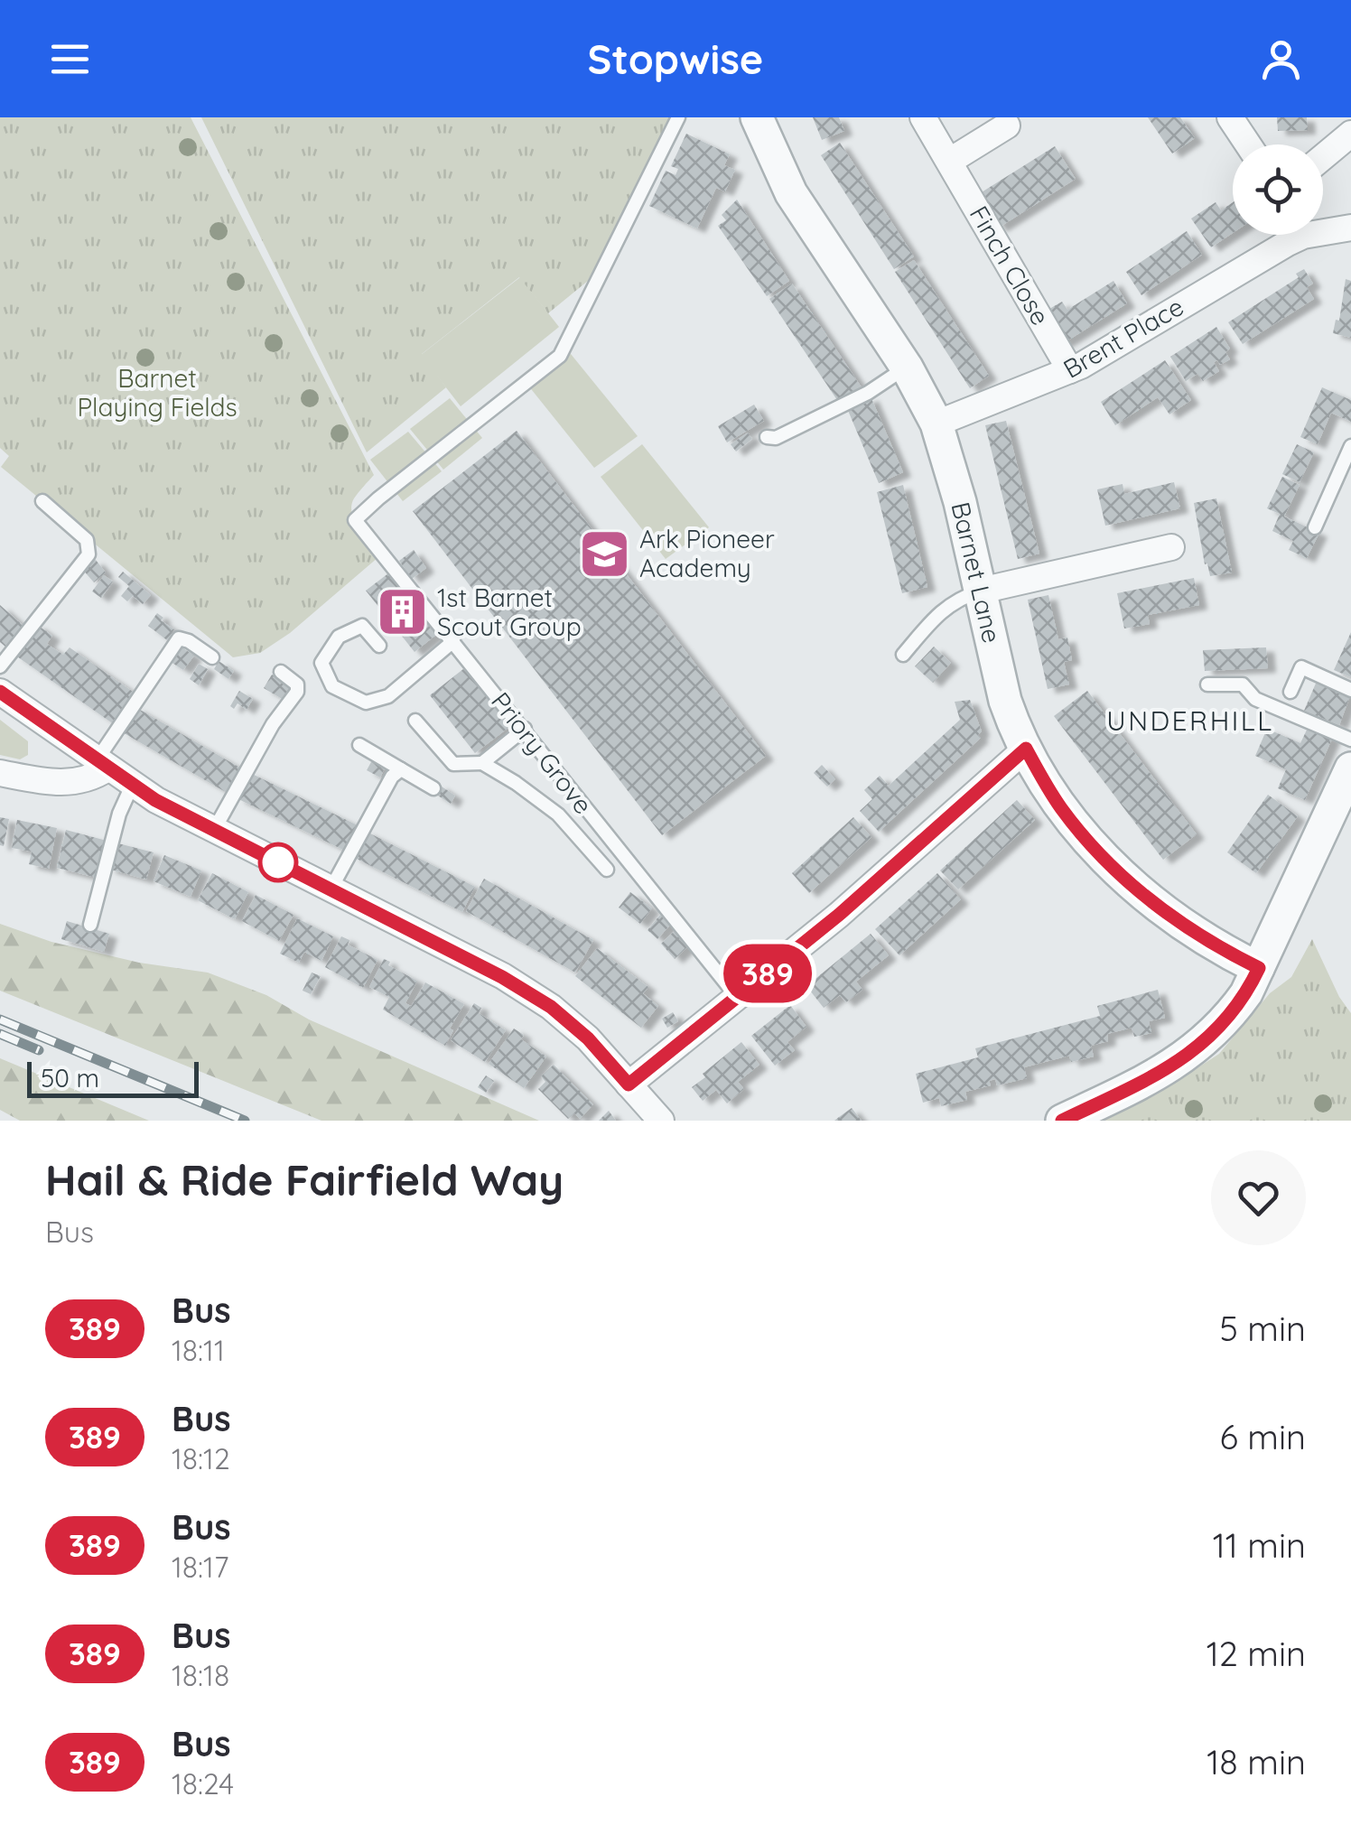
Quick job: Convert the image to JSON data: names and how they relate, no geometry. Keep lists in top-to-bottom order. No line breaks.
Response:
{"streets":{"street":["Finch Close","Brent Place","Barnet Lane"],"lane":["Priory Grove"]},"crossings":[["Finch Close","Brent Place"],["Brent Place","Barnet Lane"]],"districts":["UNDERHILL"],"parks":["Barnet Playing Fields"],"places":{"school or university":["Ark Pioneer Academy"],"building":["1st Barnet Scout Group"]},"lines":["bus line 389"],"scale_bar":"50 m","page":{"header":"Stopwise","on_map":"389","scale":"50 m","heading":["Hail & Ride Fairfield Way","Bus"],"list":[{"mark":"389","name":"Bus","note":"18:11","value":"5 min"},{"mark":"389","name":"Bus","note":"18:12","value":"6 min"},{"mark":"389","name":"Bus","note":"18:17","value":"11 min"},{"mark":"389","name":"Bus","note":"18:18","value":"12 min"},{"mark":"389","name":"Bus","note":"18:24","value":"18 min"}]}}
